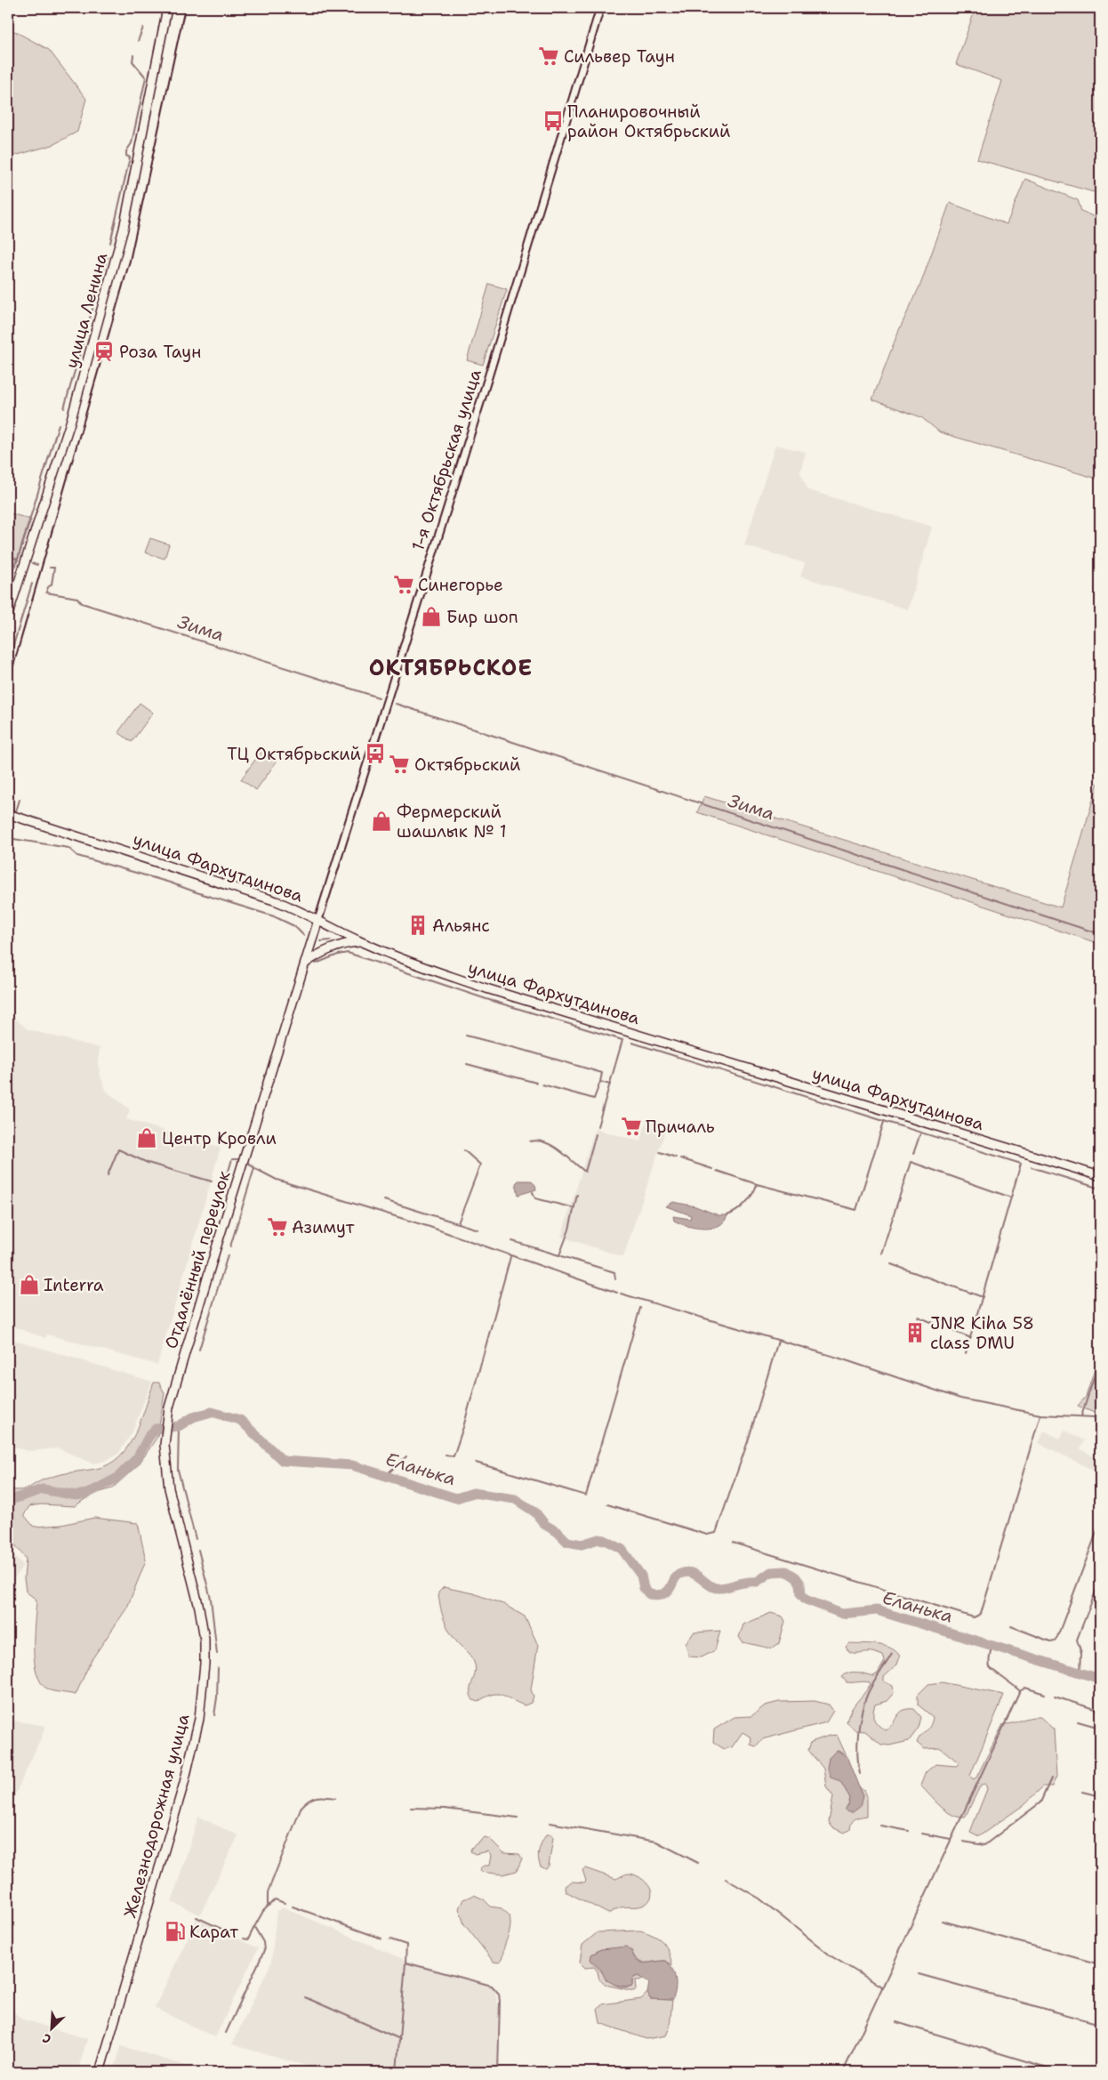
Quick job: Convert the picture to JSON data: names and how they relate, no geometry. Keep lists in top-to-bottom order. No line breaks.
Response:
{"streets":{"main road":["улица Ленина","улица Фархутдинова","Отдалённый переулок","Железнодорожная улица"],"street":["1-я Октябрьская улица"]},"crossings":[["1-я Октябрьская улица","улица Фархутдинова"],["1-я Октябрьская улица","Отдалённый переулок"],["улица Фархутдинова","Отдалённый переулок"],["Отдалённый переулок","Железнодорожная улица"]],"districts":["ОКТЯБРЬСКОЕ"],"water":["Зима","Еланька"],"places":{"supermarket":["Сильвер Таун","Синегорье","Октябрьский","Причаль","Азимут"],"bus stop":["Планировочный район Октябрьский","ТЦ Октябрьский"],"station":["Роза Таун"],"shop":["Бир шоп","Фермерский шашлык № 1","Центр Кровли","Interra"],"building":["Альянс","JNR Kiha 58 class DMU"],"fuel station":["Карат"]},"north":"bottom left"}
